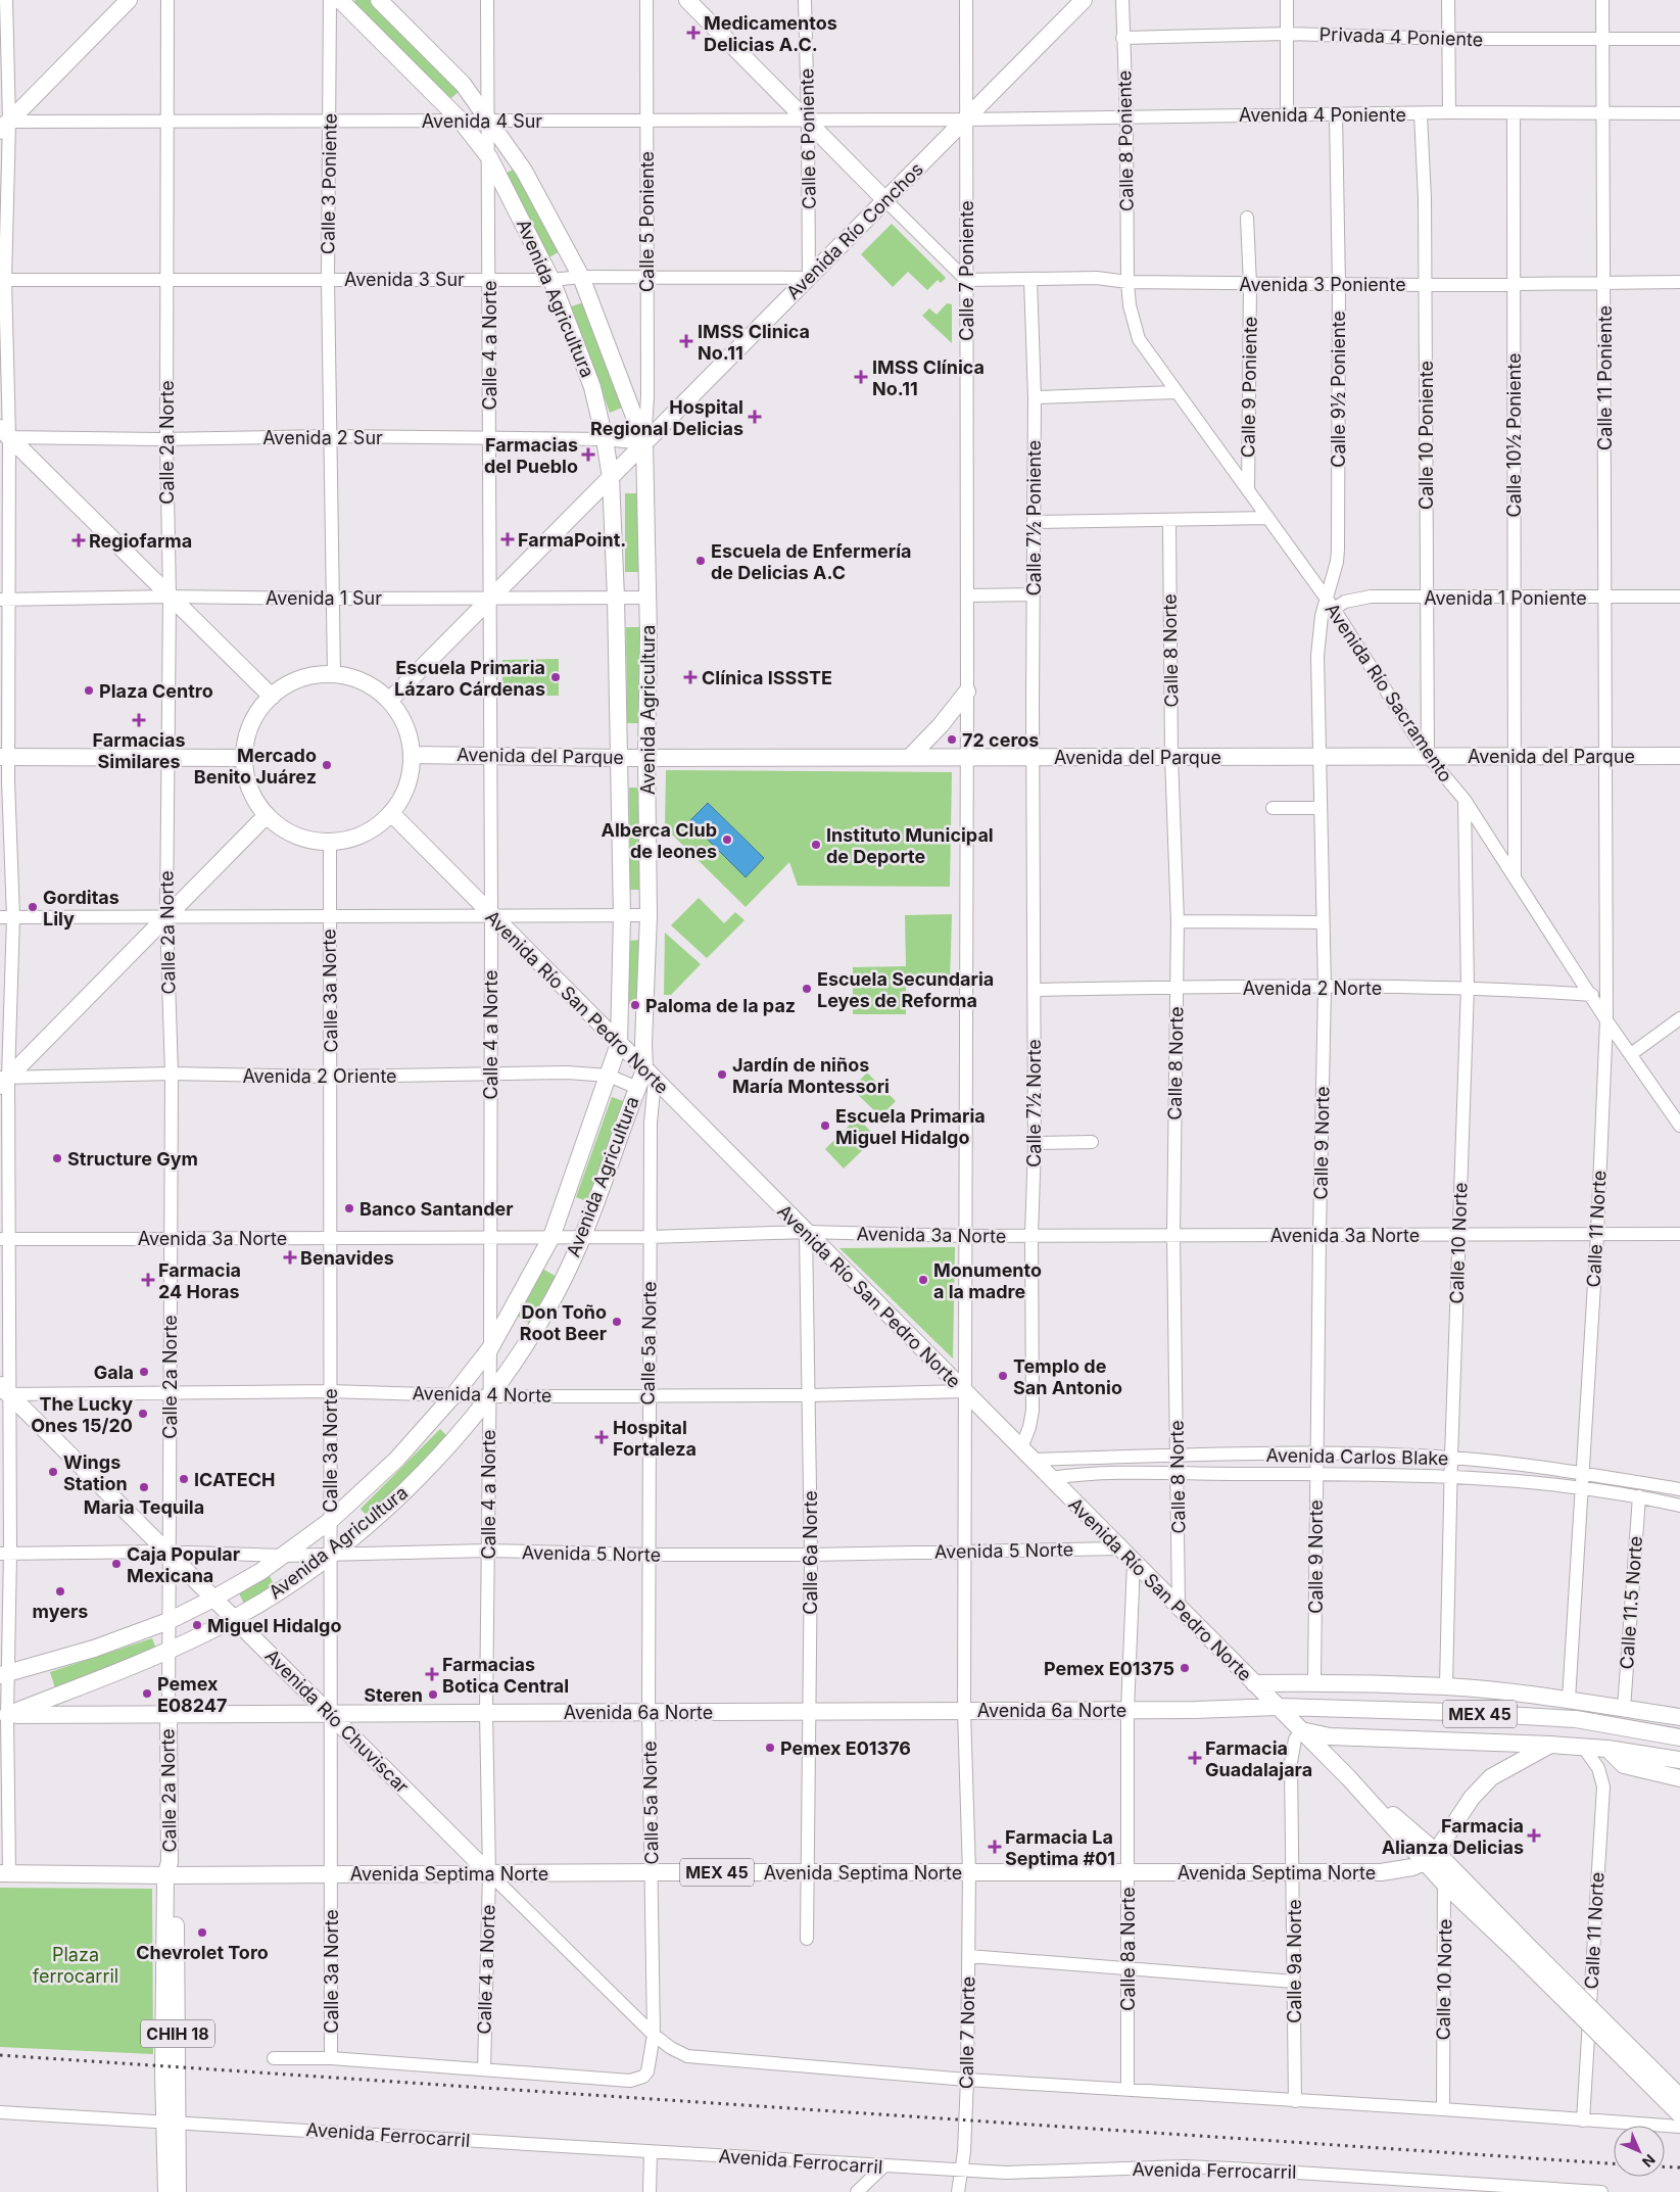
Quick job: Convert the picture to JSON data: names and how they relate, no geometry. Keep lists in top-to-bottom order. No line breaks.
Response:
{"streets":{"main road":["Avenida Río Conchos","Avenida Agricultura","Calle 2a Norte","Avenida del Parque","Avenida Río San Pedro Norte","Avenida 6a Norte","MEX 45","Avenida Río Chuviscar","Avenida Septima Norte","CHIH 18"],"street":["Privada 4 Poniente","Avenida 4 Poniente","Avenida 4 Sur","Calle 6 Poniente","Calle 8 Poniente","Calle 3 Poniente","Calle 5 Poniente","Calle 7 Poniente","Avenida 3 Sur","Avenida 3 Poniente","Calle 4 a Norte","Calle 11 Poniente","Calle 9 Poniente","Calle 9½ Poniente","Calle 10 Poniente","Calle 10½ Poniente","Avenida 2 Sur","Calle 7½ Poniente","Avenida 1 Sur","Avenida 1 Poniente","Calle 8 Norte","Avenida Río Sacramento","Avenida 2 Norte","Calle 3a Norte","Avenida 2 Oriente","Calle 7½ Norte","Calle 9 Norte","Calle 11 Norte","Avenida 3a Norte","Calle 10 Norte","Calle 5a Norte","Avenida 4 Norte","Avenida Carlos Blake","Avenida 5 Norte","Calle 6a Norte","Calle 11.5 Norte","Calle 8a Norte","Calle 9a Norte","Calle 7 Norte","Avenida Ferrocarril"]},"crossings":[["Privada 4 Poniente","Calle 8 Poniente"],["Privada 4 Poniente","Calle 11 Poniente"],["Avenida 4 Poniente","Avenida 4 Sur"],["Avenida 4 Poniente","Calle 8 Poniente"],["Avenida 4 Poniente","Avenida Río Conchos"],["Avenida 4 Poniente","Calle 7 Poniente"],["Avenida 4 Poniente","Calle 11 Poniente"],["Avenida 4 Poniente","Calle 9½ Poniente"],["Avenida 4 Poniente","Calle 10 Poniente"],["Avenida 4 Poniente","Calle 10½ Poniente"],["Avenida 4 Sur","Calle 6 Poniente"],["Avenida 4 Sur","Calle 3 Poniente"],["Avenida 4 Sur","Calle 5 Poniente"],["Avenida 4 Sur","Avenida Río Conchos"],["Avenida 4 Sur","Calle 7 Poniente"],["Avenida 4 Sur","Avenida Agricultura"],["Avenida 4 Sur","Calle 4 a Norte"],["Avenida 4 Sur","Calle 2a Norte"],["Calle 6 Poniente","Avenida Río Conchos"],["Calle 6 Poniente","Avenida 3 Sur"],["Calle 8 Poniente","Avenida 3 Poniente"],["Calle 8 Poniente","Avenida Río Sacramento"],["Calle 3 Poniente","Avenida Río Conchos"],["Calle 3 Poniente","Avenida 3 Sur"],["Calle 3 Poniente","Avenida 2 Sur"],["Calle 3 Poniente","Avenida 1 Sur"],["Calle 3 Poniente","Avenida del Parque"],["Calle 3 Poniente","Calle 3a Norte"],["Calle 3 Poniente","Avenida Río San Pedro Norte"],["Calle 5 Poniente","Avenida Río Conchos"],["Calle 5 Poniente","Avenida 3 Sur"],["Calle 5 Poniente","Avenida Agricultura"],["Calle 5 Poniente","Avenida 2 Sur"],["Avenida Río Conchos","Calle 7 Poniente"],["Avenida Río Conchos","Avenida 3 Sur"],["Avenida Río Conchos","Avenida Agricultura"],["Avenida Río Conchos","Calle 4 a Norte"],["Avenida Río Conchos","Avenida 2 Sur"],["Avenida Río Conchos","Avenida 1 Sur"],["Avenida Río Conchos","Avenida del Parque"],["Avenida Río Conchos","Calle 3a Norte"],["Avenida Río Conchos","Avenida Río San Pedro Norte"],["Calle 7 Poniente","Avenida 3 Poniente"],["Calle 7 Poniente","Avenida del Parque"],["Calle 7 Poniente","Avenida Río San Pedro Norte"],["Calle 7 Poniente","Avenida 3a Norte"],["Calle 7 Poniente","Avenida 4 Norte"],["Calle 7 Poniente","Calle 7 Norte"],["Avenida 3 Sur","Avenida Agricultura"],["Avenida 3 Sur","Calle 4 a Norte"],["Avenida 3 Sur","Calle 2a Norte"],["Avenida 3 Poniente","Calle 11 Poniente"],["Avenida 3 Poniente","Calle 9 Poniente"],["Avenida 3 Poniente","Calle 9½ Poniente"],["Avenida 3 Poniente","Calle 10 Poniente"],["Avenida 3 Poniente","Calle 10½ Poniente"],["Avenida 3 Poniente","Calle 7½ Poniente"],["Avenida 3 Poniente","Avenida Río Sacramento"],["Avenida Agricultura","Calle 4 a Norte"],["Avenida Agricultura","Avenida 2 Sur"],["Avenida Agricultura","Calle 2a Norte"],["Avenida Agricultura","Avenida 1 Sur"],["Avenida Agricultura","Avenida del Parque"],["Avenida Agricultura","Calle 3a Norte"],["Avenida Agricultura","Avenida Río San Pedro Norte"],["Avenida Agricultura","Avenida 2 Oriente"],["Avenida Agricultura","Avenida 3a Norte"],["Avenida Agricultura","Calle 5a Norte"],["Avenida Agricultura","Avenida 4 Norte"],["Avenida Agricultura","Avenida 5 Norte"],["Avenida Agricultura","Avenida 6a Norte"],["Avenida Agricultura","Avenida Río Chuviscar"],["Calle 4 a Norte","Avenida 2 Sur"],["Calle 4 a Norte","Avenida 1 Sur"],["Calle 4 a Norte","Avenida del Parque"],["Calle 4 a Norte","Avenida Río San Pedro Norte"],["Calle 4 a Norte","Avenida 2 Oriente"],["Calle 4 a Norte","Avenida 3a Norte"],["Calle 4 a Norte","Calle 5a Norte"],["Calle 4 a Norte","Avenida 4 Norte"],["Calle 4 a Norte","Avenida 5 Norte"],["Calle 4 a Norte","Avenida 6a Norte"],["Calle 4 a Norte","Avenida Río Chuviscar"],["Calle 4 a Norte","Avenida Septima Norte"],["Calle 11 Poniente","Avenida 1 Poniente"],["Calle 11 Poniente","Avenida del Parque"],["Calle 11 Poniente","Calle 11 Norte"],["Calle 9 Poniente","Avenida Río Sacramento"],["Calle 9½ Poniente","Avenida 1 Poniente"],["Calle 9½ Poniente","Avenida Río Sacramento"],["Calle 10 Poniente","Avenida 1 Poniente"],["Calle 10 Poniente","Avenida Río Sacramento"],["Calle 10 Poniente","Avenida del Parque"],["Calle 10½ Poniente","Avenida 1 Poniente"],["Calle 10½ Poniente","Avenida Río Sacramento"],["Calle 10½ Poniente","Avenida del Parque"],["Avenida 2 Sur","Calle 2a Norte"],["Calle 2a Norte","Avenida 1 Sur"],["Calle 2a Norte","Avenida 2 Oriente"],["Calle 2a Norte","Avenida 3a Norte"],["Calle 2a Norte","Avenida 4 Norte"],["Calle 2a Norte","Avenida 5 Norte"],["Calle 2a Norte","Avenida 6a Norte"],["Calle 2a Norte","Avenida Río Chuviscar"],["Calle 2a Norte","Avenida Septima Norte"],["Calle 2a Norte","CHIH 18"],["Calle 7½ Poniente","Avenida del Parque"],["Calle 7½ Poniente","Calle 7½ Norte"],["Avenida 1 Poniente","Avenida Río Sacramento"],["Calle 8 Norte","Avenida del Parque"],["Calle 8 Norte","Avenida 2 Norte"],["Calle 8 Norte","Avenida Río San Pedro Norte"],["Calle 8 Norte","Avenida 3a Norte"],["Calle 8 Norte","Avenida Carlos Blake"],["Avenida Río Sacramento","Avenida del Parque"],["Avenida Río Sacramento","Avenida 2 Norte"],["Avenida Río Sacramento","Calle 11 Norte"],["Avenida Río Sacramento","Calle 10 Norte"],["Avenida del Parque","Calle 3a Norte"],["Avenida del Parque","Avenida Río San Pedro Norte"],["Avenida del Parque","Calle 7½ Norte"],["Avenida del Parque","Calle 9 Norte"],["Avenida del Parque","Calle 11 Norte"],["Avenida 2 Norte","Calle 7½ Norte"],["Avenida 2 Norte","Calle 9 Norte"],["Avenida 2 Norte","Calle 10 Norte"],["Calle 3a Norte","Avenida Río San Pedro Norte"],["Calle 3a Norte","Avenida 2 Oriente"],["Calle 3a Norte","Avenida 3a Norte"],["Calle 3a Norte","Calle 5a Norte"],["Calle 3a Norte","Avenida 4 Norte"],["Calle 3a Norte","Avenida 5 Norte"],["Calle 3a Norte","Avenida 6a Norte"],["Calle 3a Norte","Avenida Río Chuviscar"],["Calle 3a Norte","Avenida Septima Norte"],["Avenida Río San Pedro Norte","Calle 7½ Norte"],["Avenida Río San Pedro Norte","Avenida 3a Norte"],["Avenida Río San Pedro Norte","Calle 10 Norte"],["Avenida Río San Pedro Norte","Calle 5a Norte"],["Avenida Río San Pedro Norte","Avenida 4 Norte"],["Avenida Río San Pedro Norte","Avenida Carlos Blake"],["Avenida Río San Pedro Norte","Avenida 5 Norte"],["Avenida Río San Pedro Norte","Calle 6a Norte"],["Avenida Río San Pedro Norte","Avenida 6a Norte"],["Avenida Río San Pedro Norte","MEX 45"],["Avenida Río San Pedro Norte","Avenida Septima Norte"],["Avenida Río San Pedro Norte","Calle 8a Norte"],["Avenida Río San Pedro Norte","Calle 9a Norte"],["Avenida Río San Pedro Norte","Calle 7 Norte"],["Calle 7½ Norte","Avenida 3a Norte"],["Calle 7½ Norte","Avenida Carlos Blake"],["Calle 9 Norte","Avenida 3a Norte"],["Calle 9 Norte","Avenida Carlos Blake"],["Calle 11 Norte","Avenida 3a Norte"],["Calle 11 Norte","Avenida Carlos Blake"],["Calle 11 Norte","MEX 45"],["Avenida 3a Norte","Calle 10 Norte"],["Avenida 3a Norte","Calle 5a Norte"],["Avenida 3a Norte","Calle 6a Norte"],["Calle 10 Norte","Avenida Carlos Blake"],["Calle 5a Norte","Avenida 4 Norte"],["Calle 5a Norte","Avenida 5 Norte"],["Calle 5a Norte","Avenida 6a Norte"],["Calle 5a Norte","Avenida Río Chuviscar"],["Calle 5a Norte","Avenida Septima Norte"],["Avenida 4 Norte","Calle 6a Norte"],["Avenida 4 Norte","Avenida Río Chuviscar"],["Avenida 4 Norte","Calle 7 Norte"],["Avenida Carlos Blake","Calle 11.5 Norte"],["Avenida 5 Norte","Calle 6a Norte"],["Avenida 5 Norte","Avenida Río Chuviscar"],["Avenida 5 Norte","Calle 7 Norte"],["Calle 6a Norte","Avenida 6a Norte"],["Calle 6a Norte","Avenida Septima Norte"],["Avenida 6a Norte","MEX 45"],["Avenida 6a Norte","Avenida Río Chuviscar"],["Avenida 6a Norte","Calle 8a Norte"],["Avenida 6a Norte","Calle 7 Norte"],["MEX 45","Calle 9a Norte"],["Avenida Río Chuviscar","Avenida Septima Norte"],["Avenida Septima Norte","Calle 8a Norte"],["Avenida Septima Norte","Calle 9a Norte"],["Avenida Septima Norte","Calle 7 Norte"],["Avenida Septima Norte","CHIH 18"],["Calle 7 Norte","Avenida Ferrocarril"],["CHIH 18","Avenida Ferrocarril"]],"parks":["Plaza ferrocarril"],"places":{"health":["Medicamentos Delicias A.C.","IMSS Clinica No.11","IMSS Clínica No.11","Hospital Regional Delicias","Farmacias del Pueblo","FarmaPoint.","Regiofarma","Clínica ISSSTE","Farmacias Similares","Benavides","Farmacia 24 Horas","Hospital Fortaleza","Farmacias Botica Central","Farmacia Guadalajara","Farmacia Alianza Delicias","Farmacia La Septima #01"],"other":["Escuela de Enfermería de Delicias A.C","Escuela Primaria Lázaro Cárdenas","Plaza Centro","72 ceros","Mercado Benito Juárez","Alberca Club de leones","Instituto Municipal de Deporte","Gorditas Lily","Escuela Secundaria Leyes de Reforma","Paloma de la paz","Jardín de niños María Montessori","Escuela Primaria Miguel Hidalgo","Structure Gym","Banco Santander","Monumento a la madre","Don Toño Root Beer","Gala","Templo de San Antonio","The Lucky Ones 15/20","Wings Station","ICATECH","Maria Tequila","Caja Popular Mexicana","myers","Miguel Hidalgo","Pemex E01375","Pemex E08247","Steren","Pemex E01376","Chevrolet Toro"]},"north":"bottom right"}
